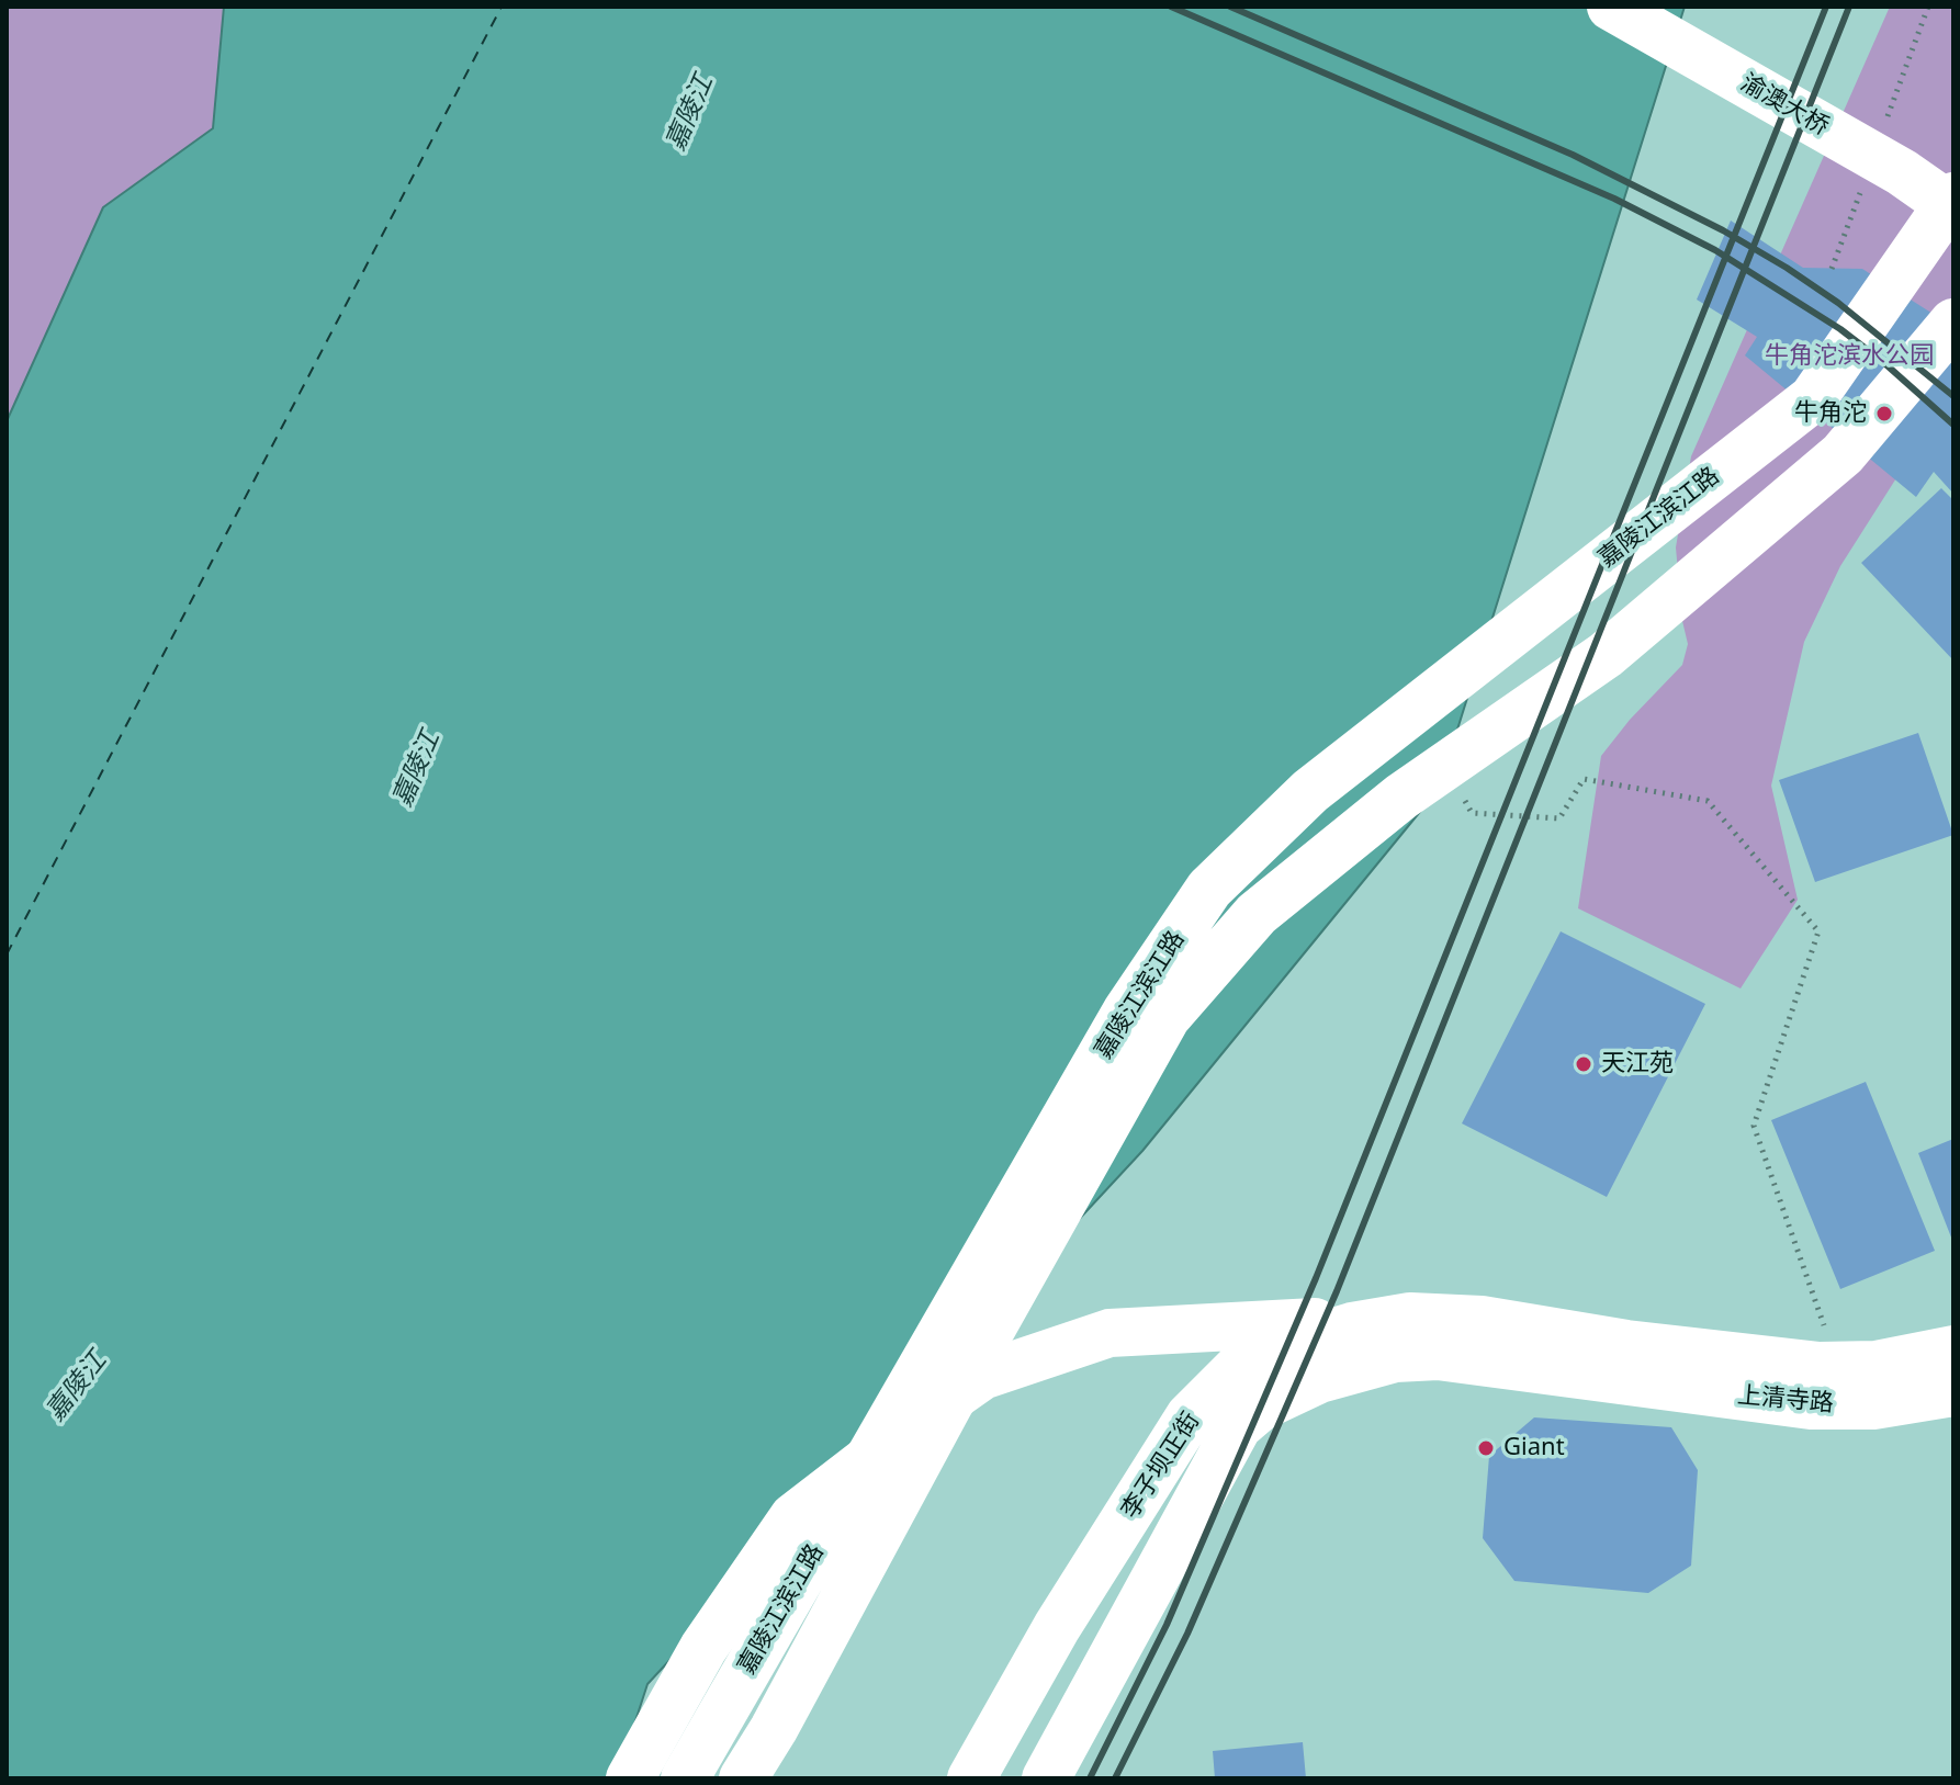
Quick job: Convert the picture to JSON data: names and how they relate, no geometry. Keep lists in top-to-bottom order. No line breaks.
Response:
{"streets":{"main road":["渝澳大桥","嘉陵江滨江路","上清寺路","李子坝正街"]},"crossings":[["上清寺路","李子坝正街"]],"water":["嘉陵江"],"parks":["牛角沱滨水公园"],"places":["牛角沱","天江苑","Giant"]}
